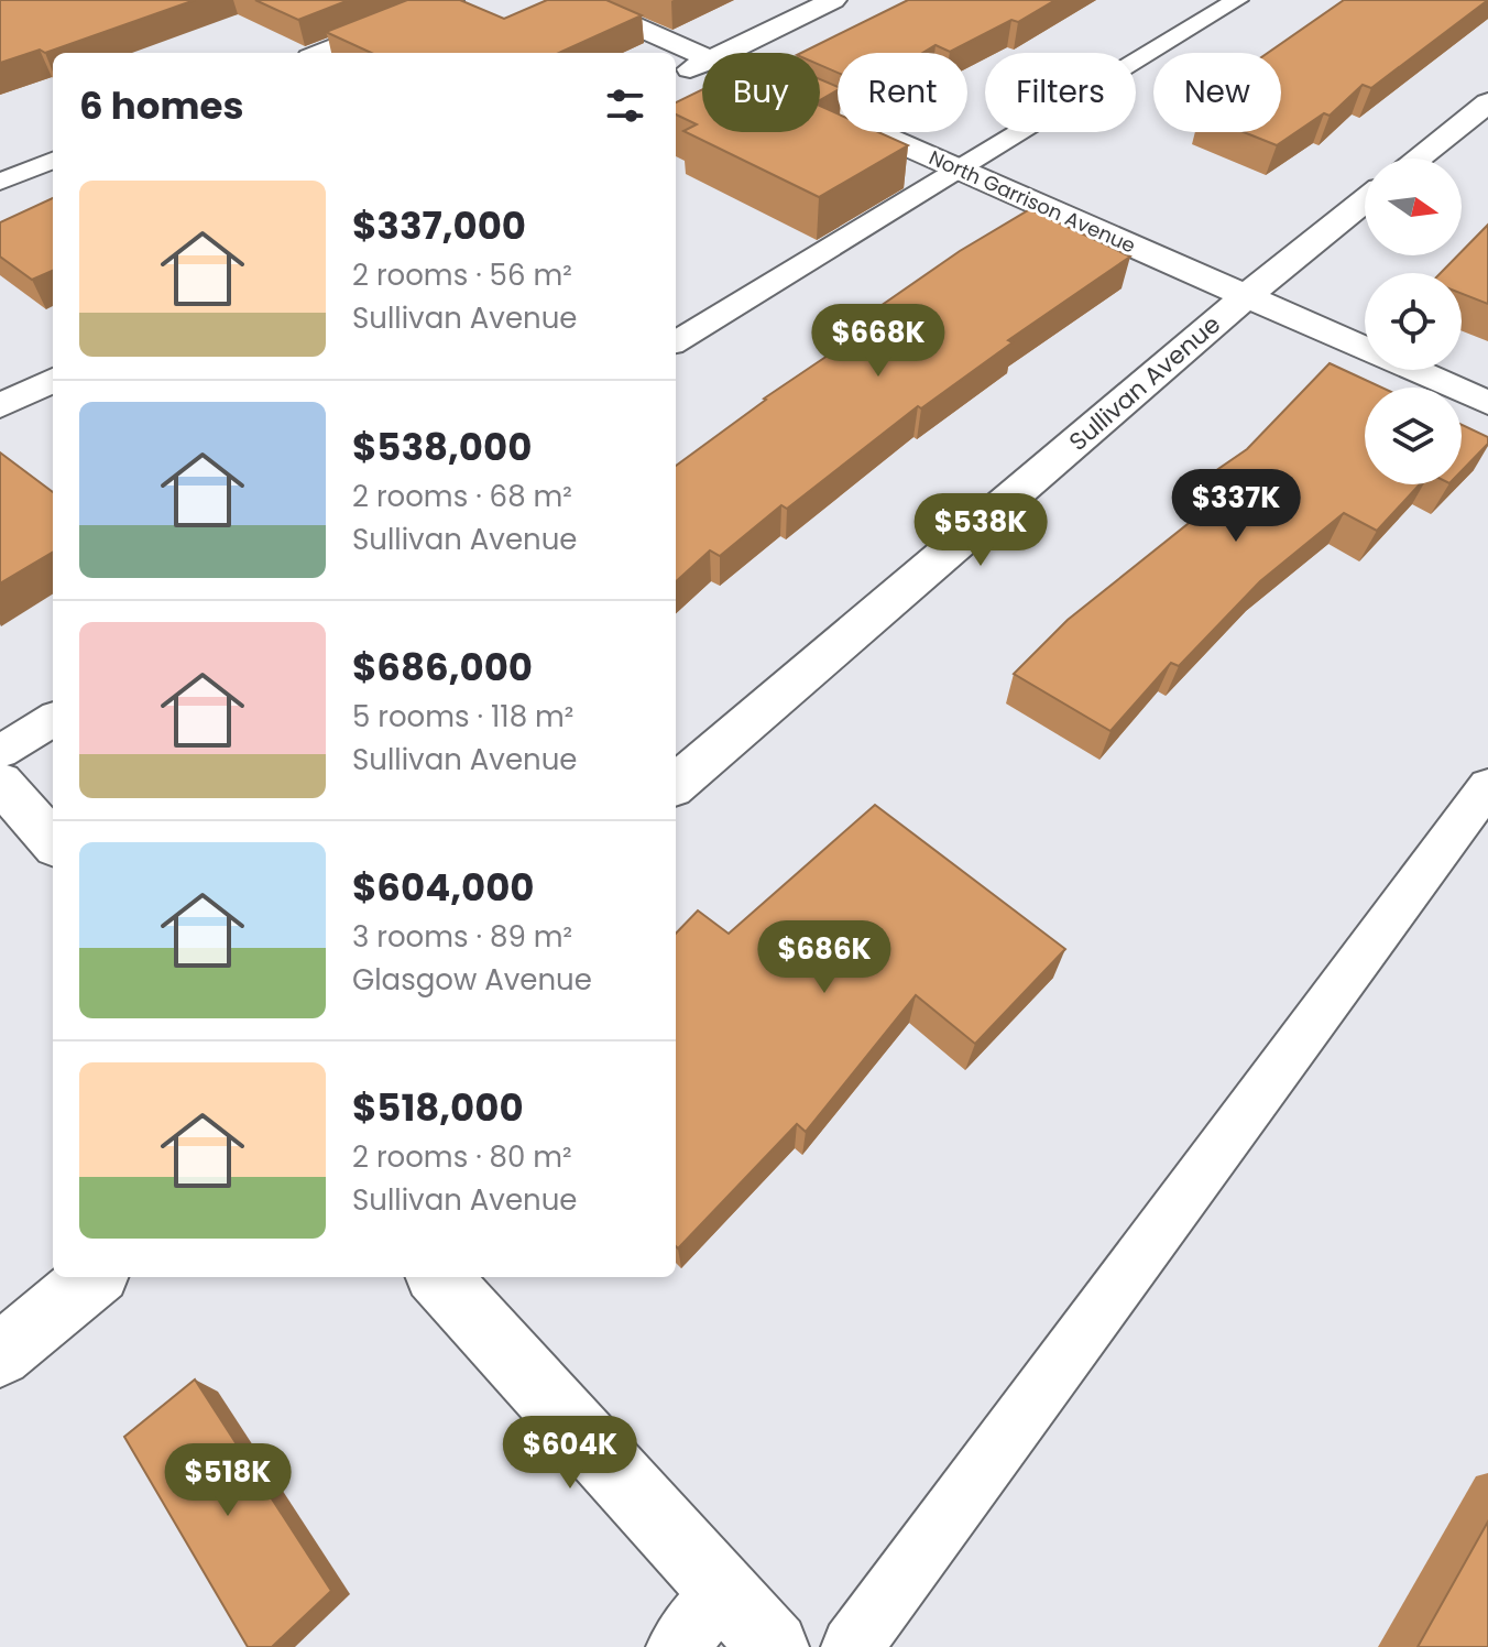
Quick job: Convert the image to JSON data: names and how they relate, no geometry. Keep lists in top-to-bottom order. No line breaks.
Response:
{"streets":{"street":["North Garrison Avenue","Sullivan Avenue"]},"crossings":[["North Garrison Avenue","Sullivan Avenue"]],"north":"right","page":{"chip":["Buy","Rent","Filters","New"],"heading":"6 homes","list":[{"name":"$337,000","note":"2 rooms · 56 m² · Sullivan Avenue"},{"name":"$538,000","note":"2 rooms · 68 m² · Sullivan Avenue"},{"name":"$686,000","note":"5 rooms · 118 m² · Sullivan Avenue"},{"name":"$604,000","note":"3 rooms · 89 m² · Glasgow Avenue"},{"name":"$518,000","note":"2 rooms · 80 m² · Sullivan Avenue"}],"price":["$668K","$337K","$538K","$686K","$604K","$518K"]}}
